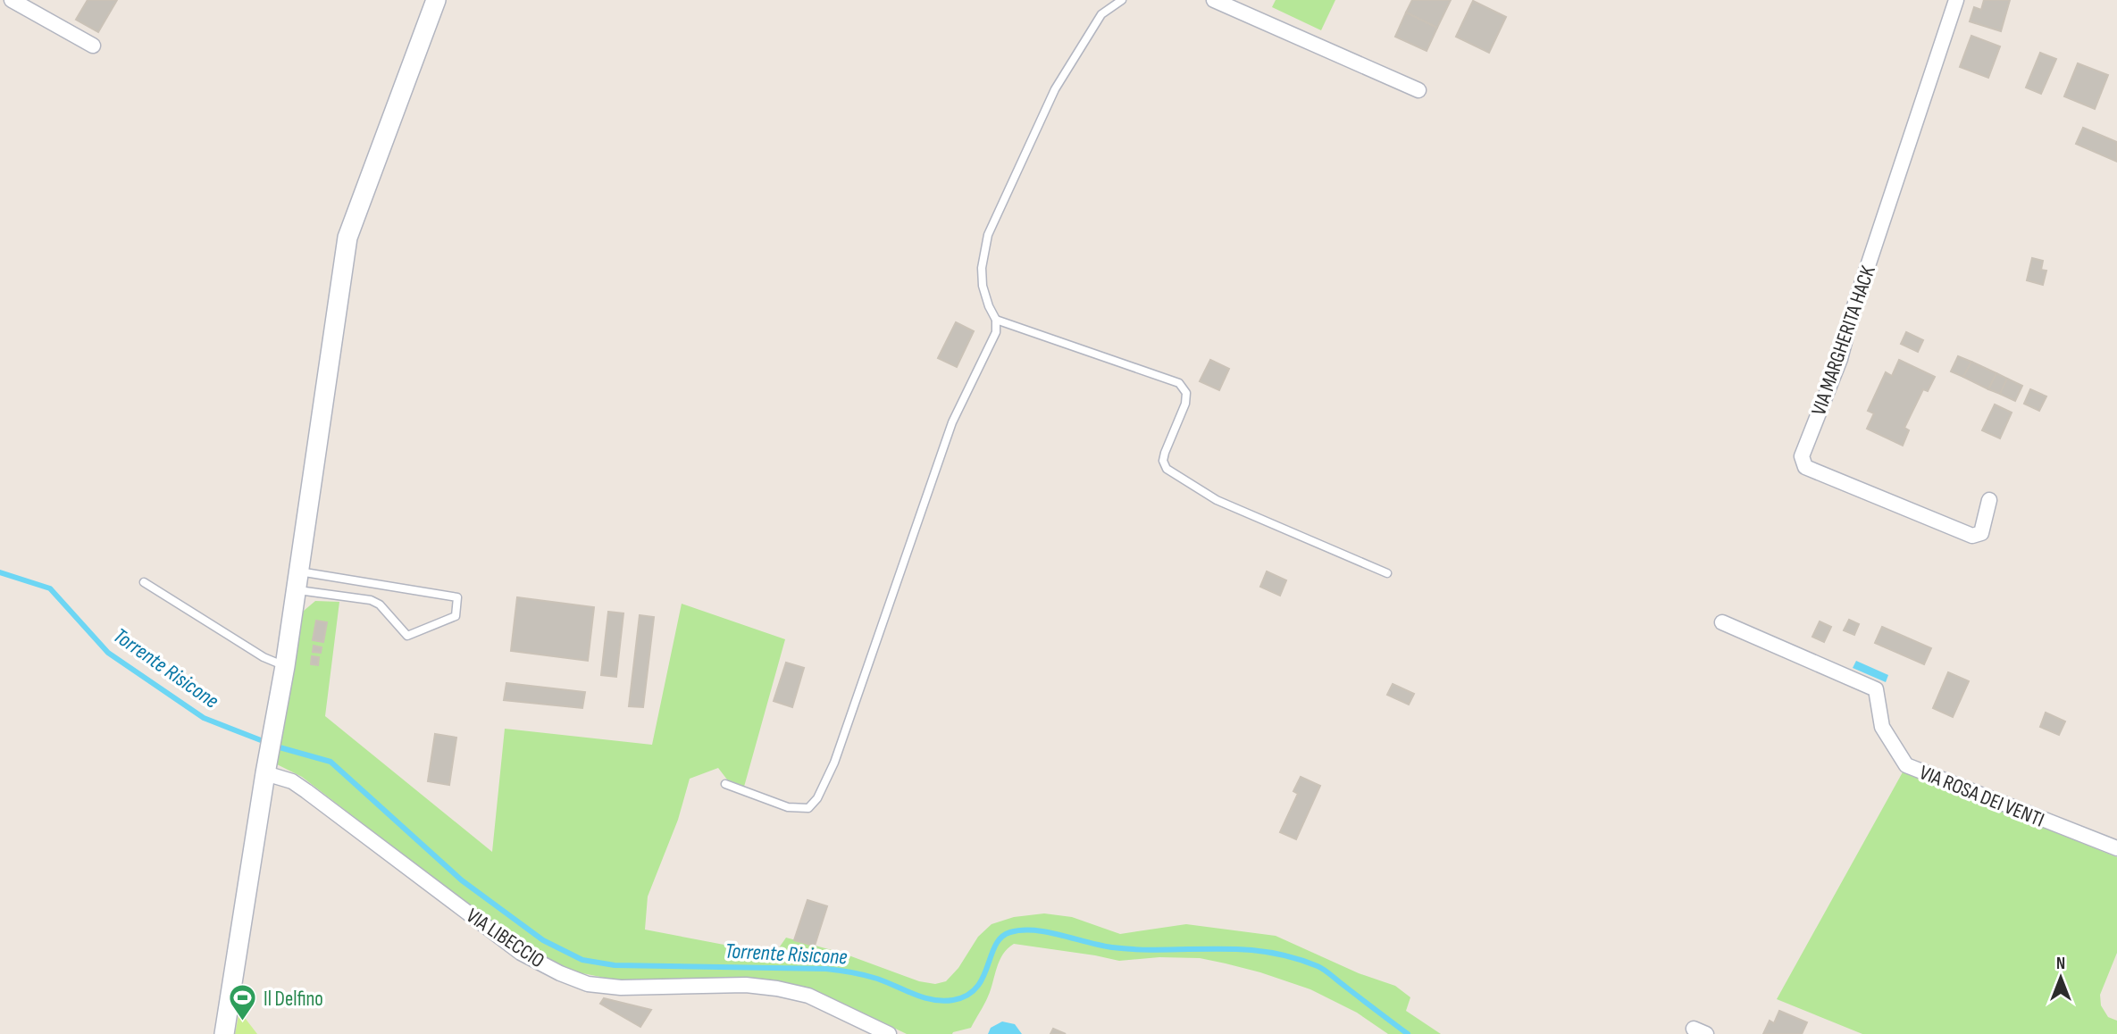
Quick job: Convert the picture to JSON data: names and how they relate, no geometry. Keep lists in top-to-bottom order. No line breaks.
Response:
{"streets":{"street":["VIA MARGHERITA HACK","VIA ROSA DEI VENTI","VIA LIBECCIO"]},"water":["Torrente Risicone"],"places":{"sports":["Il Delfino"]},"north":"top"}
